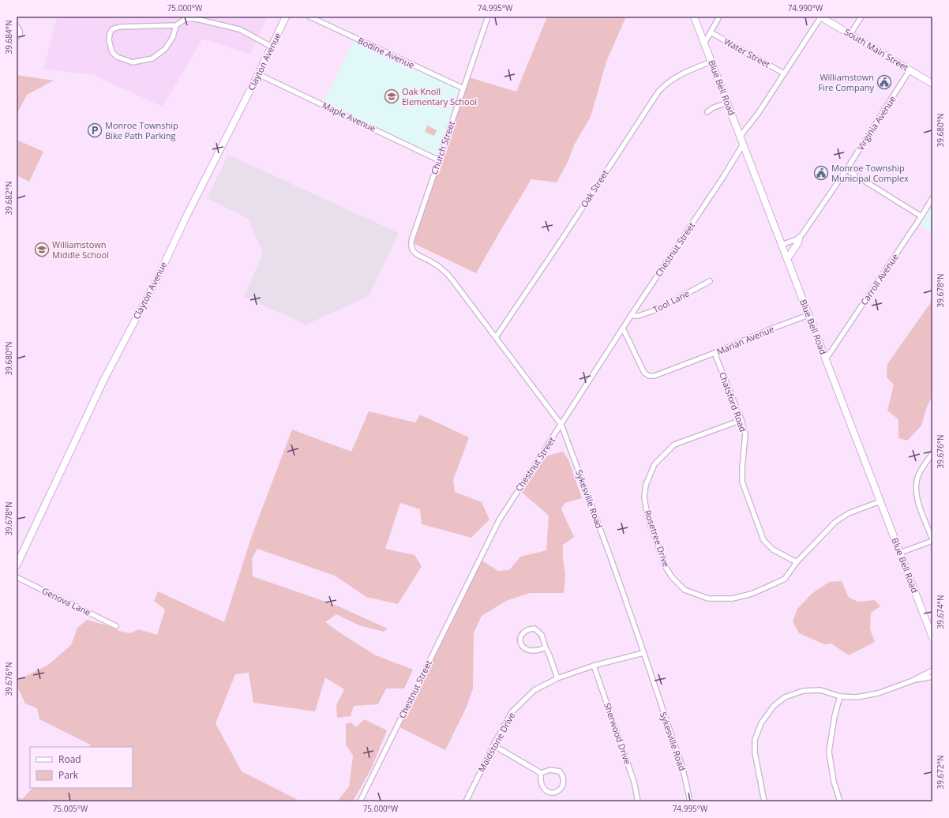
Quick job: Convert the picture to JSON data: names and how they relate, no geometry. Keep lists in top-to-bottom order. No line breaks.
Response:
{"streets":{"street":["South Main Street","Bodine Avenue","Water Street","Clayton Avenue","Blue Bell Road","Maple Avenue","Virginia Avenue","Church Street","Oak Street","Chestnut Street","Carroll Avenue","Tool Lane","Marian Avenue","Chatsford Road","Sykesville Road","Rosetree Drive","Genova Lane","Sherwood Drive","Maidstone Drive"]},"crossings":[["South Main Street","Virginia Avenue"],["Bodine Avenue","Church Street"],["Clayton Avenue","Maple Avenue"],["Blue Bell Road","Oak Street"],["Blue Bell Road","Chestnut Street"],["Blue Bell Road","Carroll Avenue"],["Blue Bell Road","Marian Avenue"],["Blue Bell Road","Rosetree Drive"],["Maple Avenue","Church Street"],["Church Street","Sykesville Road"],["Oak Street","Sykesville Road"],["Chestnut Street","Tool Lane"],["Chestnut Street","Marian Avenue"],["Chestnut Street","Sykesville Road"],["Marian Avenue","Chatsford Road"],["Chatsford Road","Rosetree Drive"],["Sykesville Road","Maidstone Drive"],["Sherwood Drive","Maidstone Drive"]],"places":{"public building":["Williamstown Fire Company","Monroe Township Municipal Complex"],"school or university":["Oak Knoll Elementary School","Williamstown Middle School"],"parking":["Monroe Township Bike Path Parking"]},"legend":["Road","Park"],"coordinates":["75.000°W","74.995°W","74.990°W","39.684°N","39.680°N","39.682°N","39.678°N","39.676°N","39.674°N","39.672°N","75.005°W"]}
